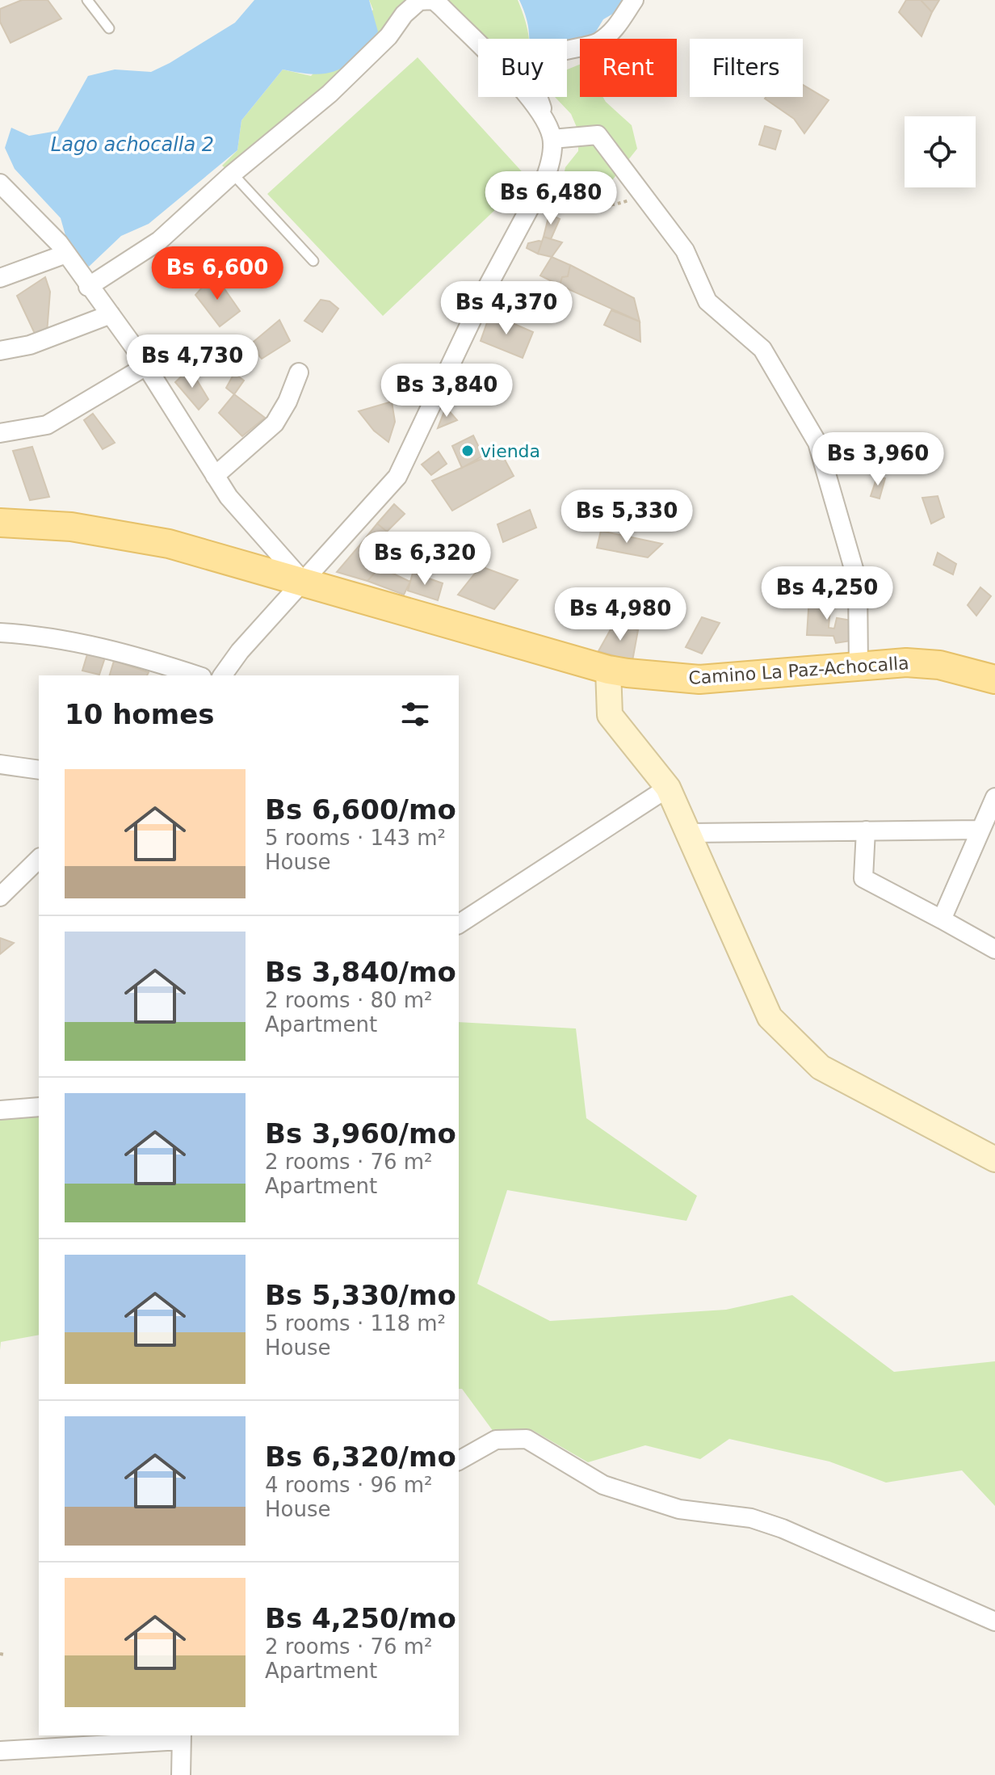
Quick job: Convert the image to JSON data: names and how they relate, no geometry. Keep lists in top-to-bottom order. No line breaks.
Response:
{"streets":{"main road":["Camino La Paz-Achocalla"]},"water":["Lago achocalla 2"],"places":["vienda"],"page":{"chip":["Buy","Rent","Filters"],"price":["Bs 6,480","Bs 6,600","Bs 4,370","Bs 4,730","Bs 3,840","Bs 3,960","Bs 5,330","Bs 6,320","Bs 4,250","Bs 4,980"],"heading":"10 homes","list":[{"name":"Bs 6,600/mo","note":"5 rooms · 143 m² · House"},{"name":"Bs 3,840/mo","note":"2 rooms · 80 m² · Apartment"},{"name":"Bs 3,960/mo","note":"2 rooms · 76 m² · Apartment"},{"name":"Bs 5,330/mo","note":"5 rooms · 118 m² · House"},{"name":"Bs 6,320/mo","note":"4 rooms · 96 m² · House"},{"name":"Bs 4,250/mo","note":"2 rooms · 76 m² · Apartment"}]}}
